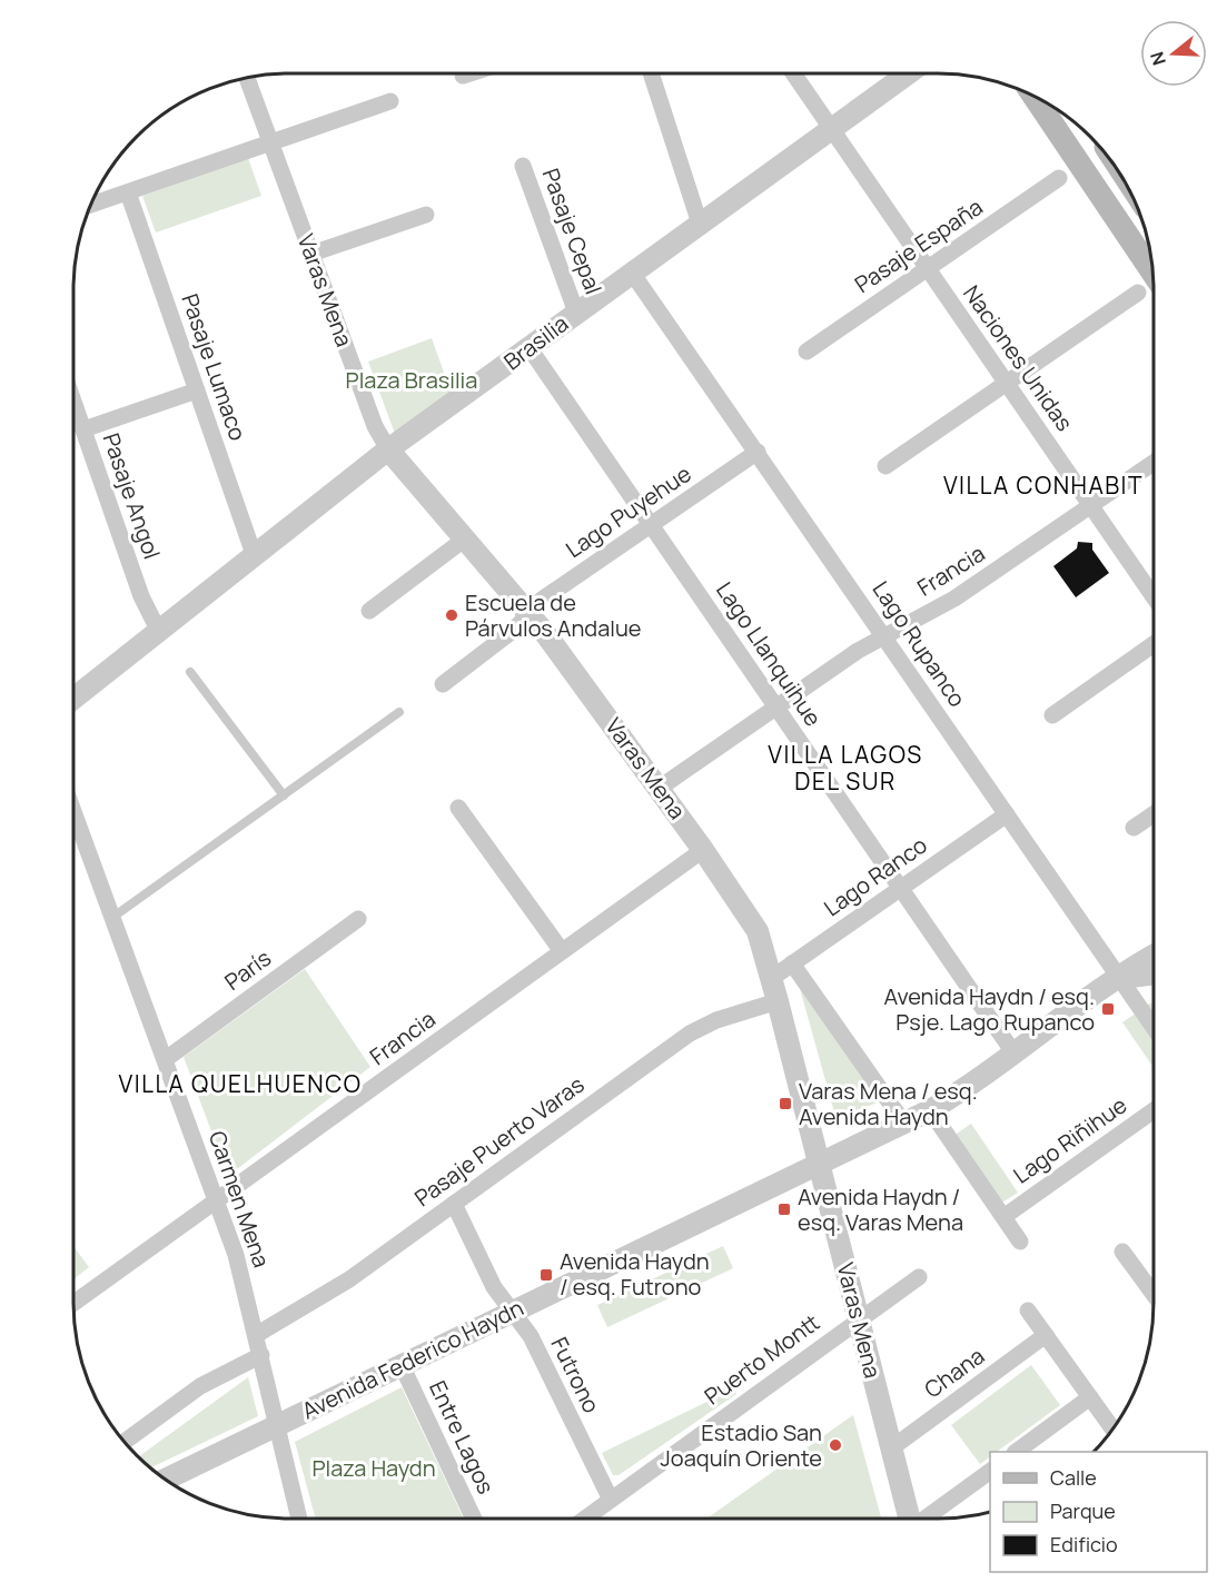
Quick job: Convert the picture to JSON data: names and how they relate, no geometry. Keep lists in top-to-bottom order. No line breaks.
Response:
{"streets":{"street":["Pasaje Cepal","Pasaje España","Varas Mena","Brasilia","Naciones Unidas","Pasaje Lumaco","Pasaje Angol","Lago Puyehue","Francia","Lago Rupanco","Lago Llanquihue","Lago Ranco","París","Lago Riñihue","Pasaje Puerto Varas","Carmen Mena","Avenida Federico Haydn","Puerto Montt","Chana","Futrono","Entre Lagos"]},"crossings":[["Pasaje Cepal","Brasilia"],["Pasaje España","Naciones Unidas"],["Varas Mena","Brasilia"],["Varas Mena","Lago Puyehue"],["Varas Mena","Francia"],["Varas Mena","Lago Ranco"],["Varas Mena","Pasaje Puerto Varas"],["Varas Mena","Avenida Federico Haydn"],["Varas Mena","Puerto Montt"],["Varas Mena","Chana"],["Brasilia","Naciones Unidas"],["Brasilia","Pasaje Lumaco"],["Brasilia","Pasaje Angol"],["Brasilia","Lago Rupanco"],["Brasilia","Lago Llanquihue"],["Naciones Unidas","Francia"],["Lago Puyehue","Lago Rupanco"],["Lago Puyehue","Lago Llanquihue"],["Francia","Lago Rupanco"],["Francia","Lago Llanquihue"],["Francia","Carmen Mena"],["Lago Rupanco","Lago Ranco"],["Lago Rupanco","Avenida Federico Haydn"],["Lago Llanquihue","Lago Ranco"],["Lago Llanquihue","Avenida Federico Haydn"],["París","Carmen Mena"],["Pasaje Puerto Varas","Carmen Mena"],["Pasaje Puerto Varas","Futrono"],["Carmen Mena","Avenida Federico Haydn"],["Avenida Federico Haydn","Futrono"],["Avenida Federico Haydn","Entre Lagos"],["Puerto Montt","Futrono"]],"districts":["VILLA CONHABIT","VILLA LAGOS DEL SUR","VILLA QUELHUENCO"],"parks":["Plaza Brasilia","Plaza Haydn"],"places":{"other":["Escuela de Párvulos Andalue","Estadio San Joaquín Oriente"],"transit":["Avenida Haydn / esq. Psje. Lago Rupanco","Varas Mena / esq. Avenida Haydn","Avenida Haydn / esq. Varas Mena","Avenida Haydn / esq. Futrono"]},"legend":["Calle","Parque","Edificio"],"north":"left"}
